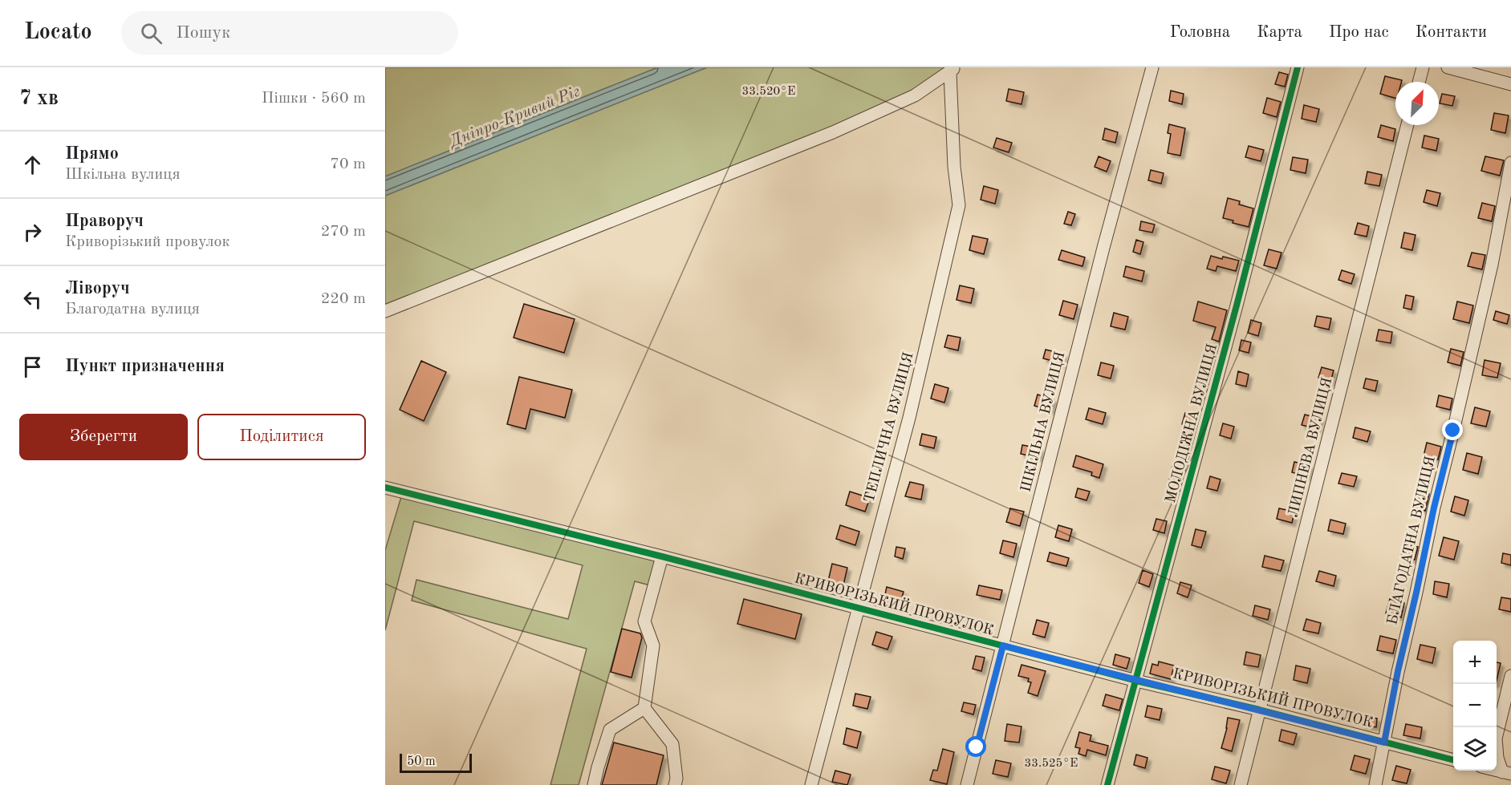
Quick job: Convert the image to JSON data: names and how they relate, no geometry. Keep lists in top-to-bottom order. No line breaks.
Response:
{"streets":{"street":["ШКІЛЬНА ВУЛИЦЯ","МОЛОДІЖНА ВУЛИЦЯ","ТЕПЛИЧНА ВУЛИЦЯ","ЛИПНЕВА ВУЛИЦЯ","БЛАГОДАТНА ВУЛИЦЯ","КРИВОРІЗЬКИЙ ПРОВУЛОК"]},"crossings":[["ШКІЛЬНА ВУЛИЦЯ","КРИВОРІЗЬКИЙ ПРОВУЛОК"],["МОЛОДІЖНА ВУЛИЦЯ","КРИВОРІЗЬКИЙ ПРОВУЛОК"],["ТЕПЛИЧНА ВУЛИЦЯ","КРИВОРІЗЬКИЙ ПРОВУЛОК"],["ЛИПНЕВА ВУЛИЦЯ","КРИВОРІЗЬКИЙ ПРОВУЛОК"],["БЛАГОДАТНА ВУЛИЦЯ","КРИВОРІЗЬКИЙ ПРОВУЛОК"]],"water":["Дніпро-Кривий Ріг"],"scale_bar":"50 m","north":"top right","page":{"header":"Locato","search":"Пошук","nav":["Головна","Карта","Про нас","Контакти"],"heading":["7 хв","Пішки · 560 m"],"list":[["Прямо","Шкільна вулиця","70 m"],["Праворуч","Криворізький провулок","270 m"],["Ліворуч","Благодатна вулиця","220 m"],"Пункт призначення"],"buttons":["Зберегти","Поділитися"],"map_buttons":["+","−"],"scale":"50 m"},"coordinates":["33.520°E","33.525°E"]}
